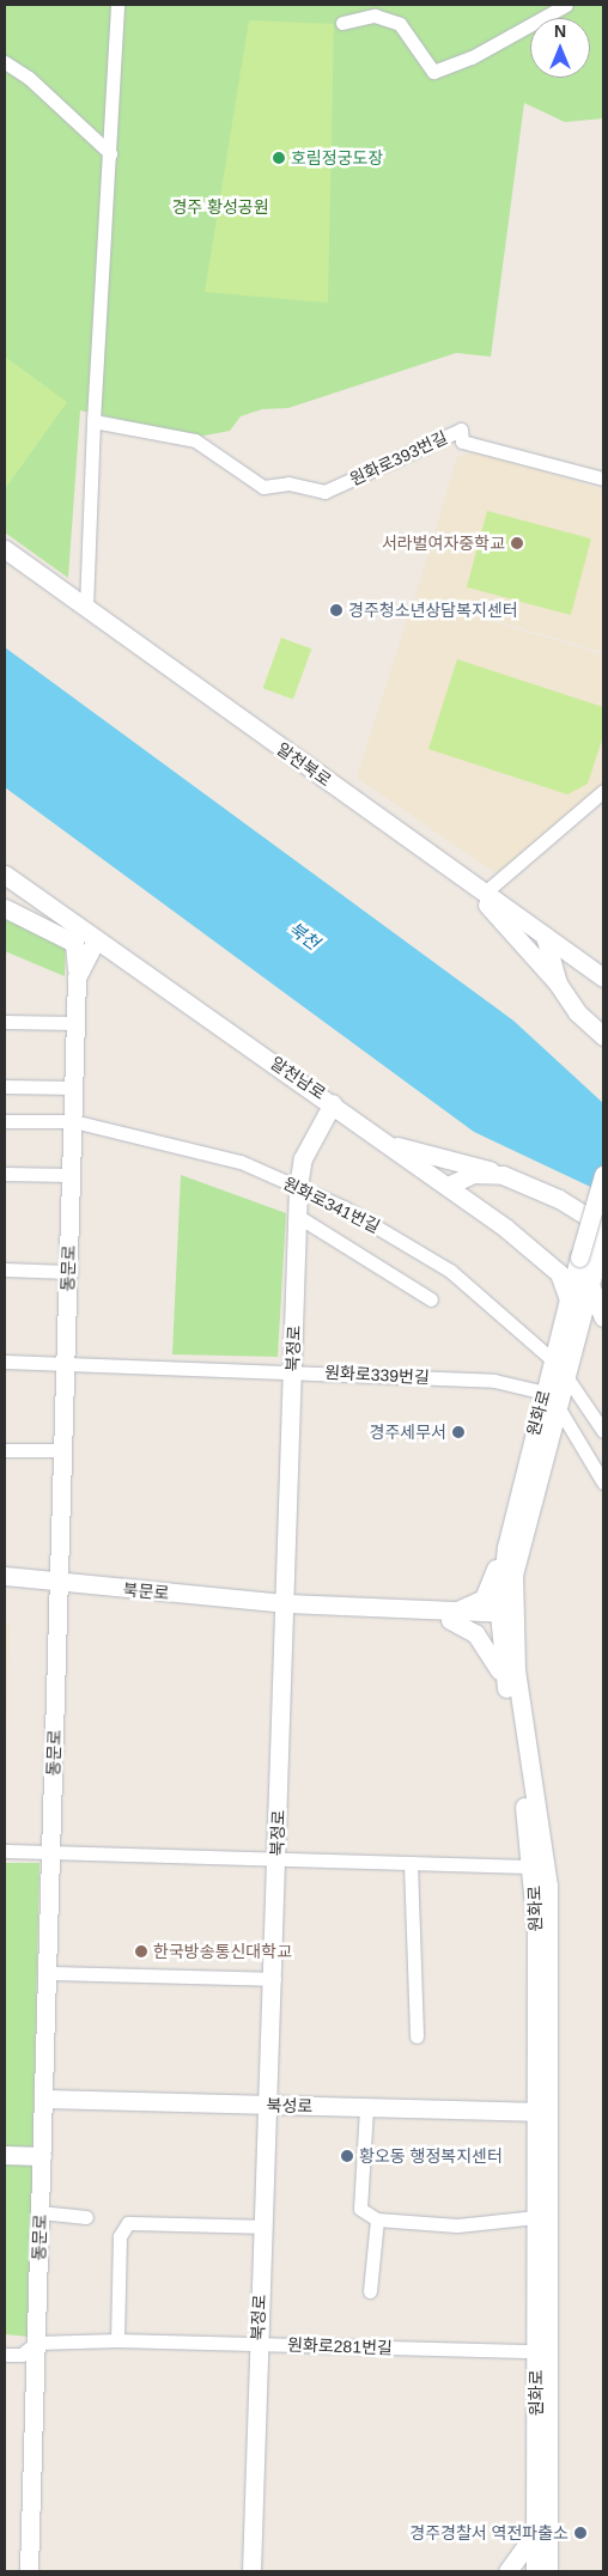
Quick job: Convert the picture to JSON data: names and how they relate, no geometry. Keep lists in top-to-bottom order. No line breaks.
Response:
{"streets":{"street":["원화로393번길","알천북로","알천남로","원화로341번길","동문로","북정로","원화로339번길","원화로","북문로","북성로","원화로281번길"]},"crossings":[["알천남로","동문로"],["알천남로","북정로"],["알천남로","원화로"],["원화로341번길","동문로"],["원화로341번길","북정로"],["원화로341번길","원화로"],["동문로","원화로339번길"],["동문로","북문로"],["동문로","북성로"],["동문로","원화로281번길"],["북정로","원화로339번길"],["북정로","북문로"],["북정로","북성로"],["북정로","원화로281번길"],["원화로339번길","원화로"],["원화로","북문로"],["원화로","북성로"],["원화로","원화로281번길"]],"water":["북천"],"parks":["경주 황성공원"],"places":["호림정궁도장","서라벌여자중학교","경주청소년상담복지센터","경주세무서","한국방송통신대학교","황오동 행정복지센터","경주경찰서 역전파출소"],"north":"top"}
